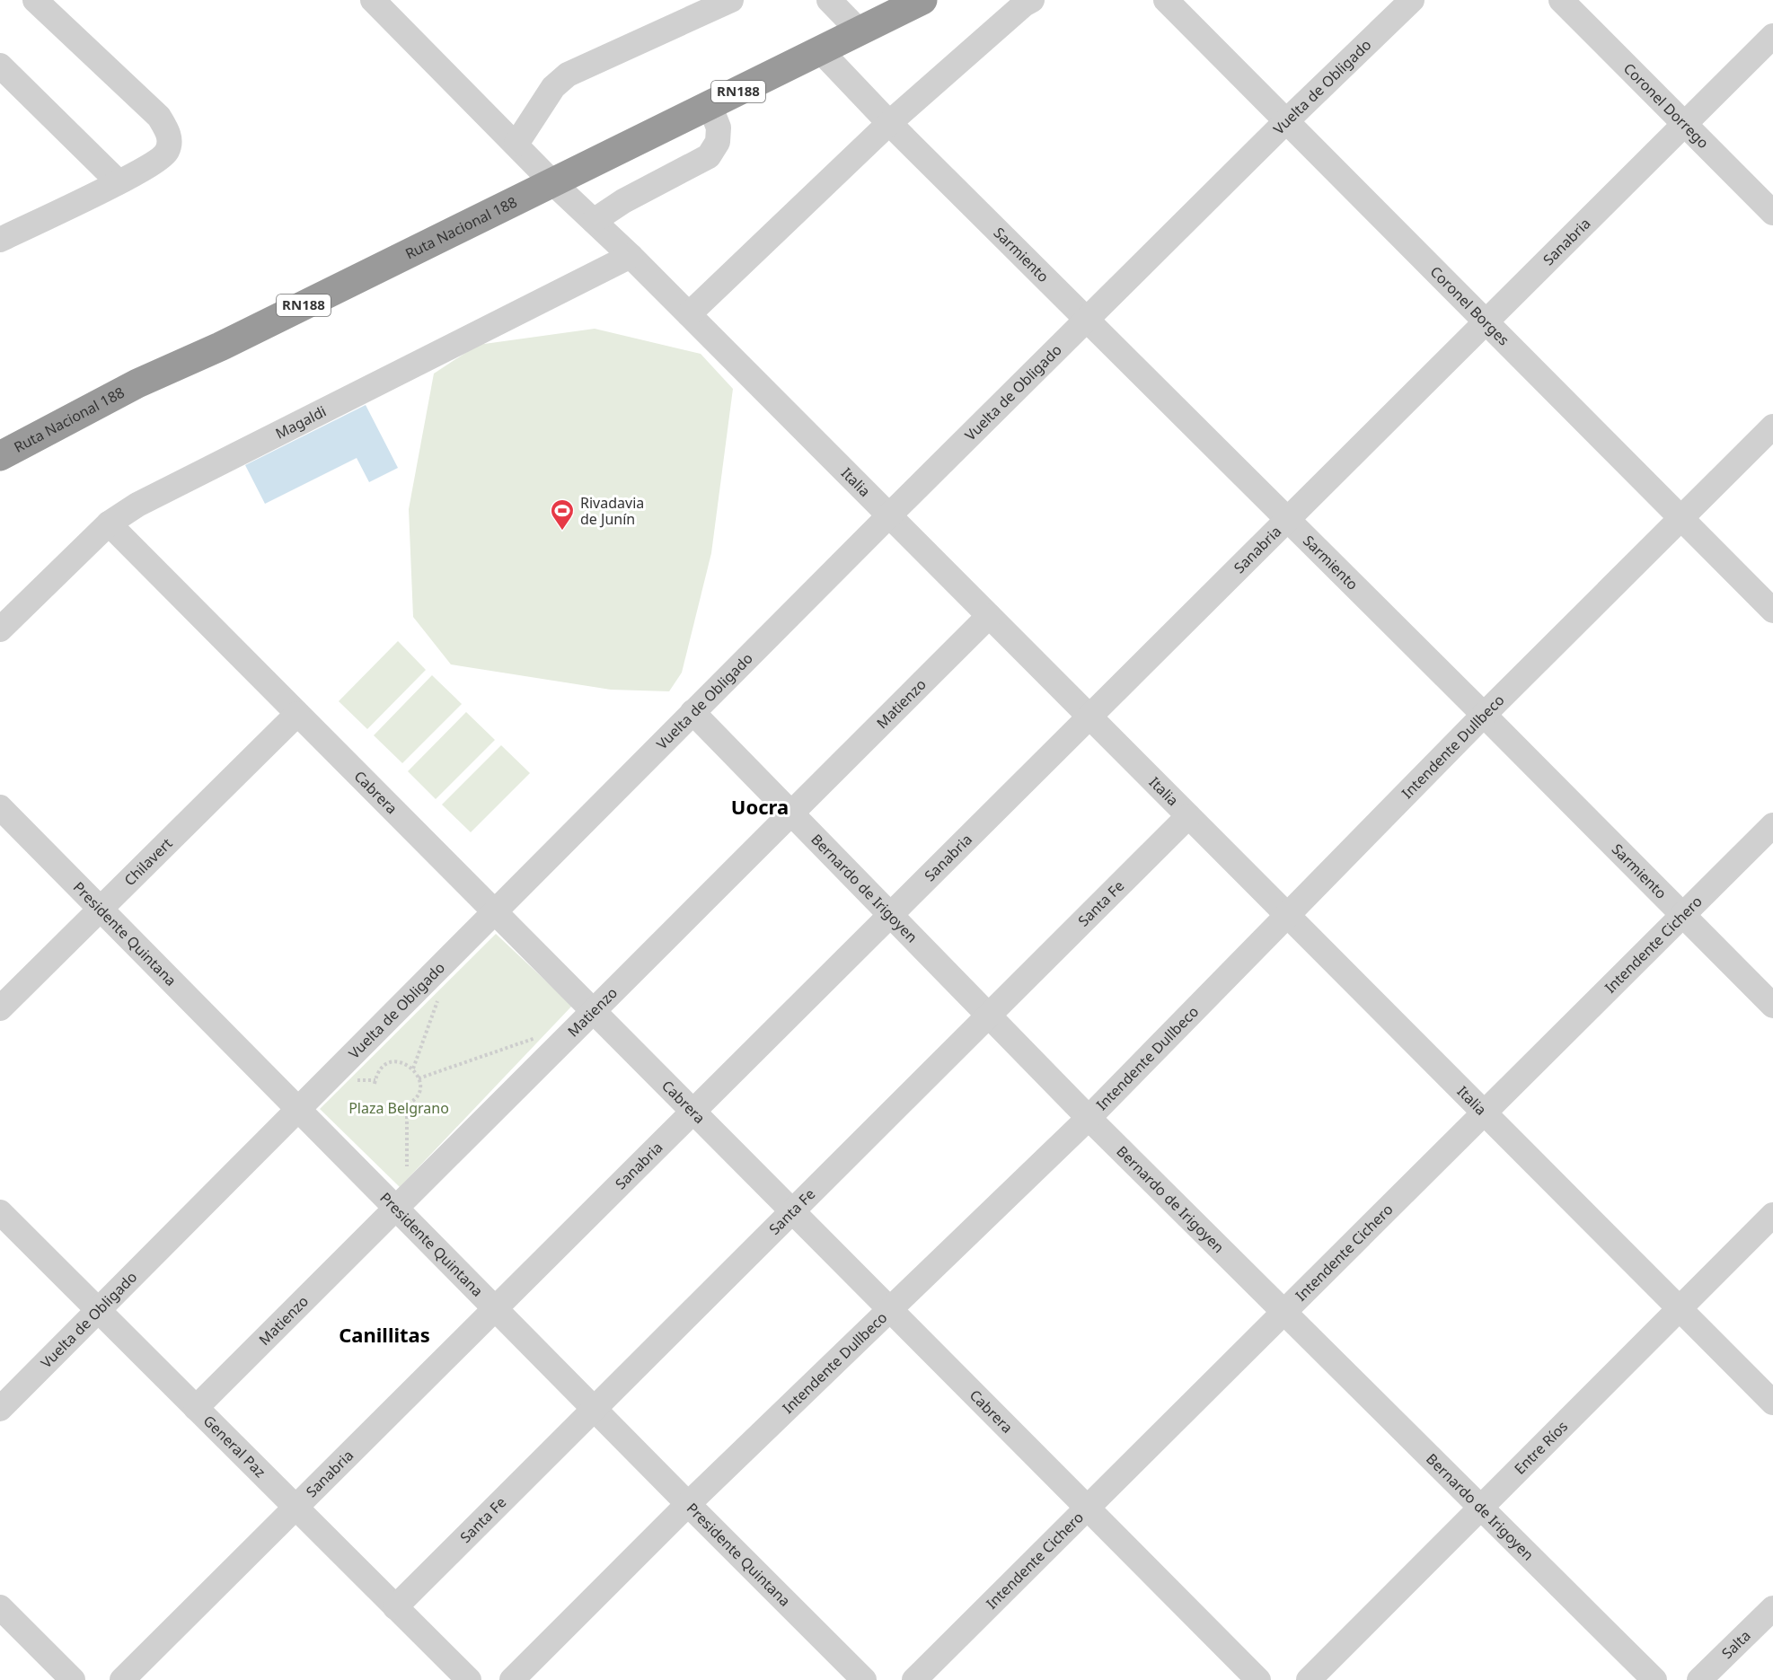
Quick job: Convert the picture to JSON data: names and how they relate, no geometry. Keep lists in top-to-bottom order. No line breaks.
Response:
{"streets":{"highway":["RN188","Ruta Nacional 188"],"street":["Vuelta de Obligado","Coronel Dorrego","Sanabria","Sarmiento","Coronel Borges","Magaldi","Italia","Matienzo","Intendente Dullbeco","Cabrera","Chilavert","Bernardo de Irigoyen","Santa Fe","Presidente Quintana","Intendente Cichero","General Paz","Entre Ríos","Salta"]},"crossings":[["Vuelta de Obligado","Sarmiento"],["Vuelta de Obligado","Coronel Borges"],["Vuelta de Obligado","Italia"],["Vuelta de Obligado","Cabrera"],["Vuelta de Obligado","Bernardo de Irigoyen"],["Vuelta de Obligado","Presidente Quintana"],["Vuelta de Obligado","General Paz"],["Coronel Dorrego","Sanabria"],["Ruta Nacional 188","Sarmiento"],["Ruta Nacional 188","Italia"],["Sanabria","Sarmiento"],["Sanabria","Coronel Borges"],["Sanabria","Italia"],["Sanabria","Cabrera"],["Sanabria","Bernardo de Irigoyen"],["Sanabria","Presidente Quintana"],["Sanabria","General Paz"],["Sarmiento","Intendente Dullbeco"],["Sarmiento","Intendente Cichero"],["Coronel Borges","Intendente Dullbeco"],["Magaldi","Italia"],["Magaldi","Cabrera"],["Italia","Matienzo"],["Italia","Intendente Dullbeco"],["Italia","Santa Fe"],["Italia","Intendente Cichero"],["Italia","Entre Ríos"],["Matienzo","Cabrera"],["Matienzo","Bernardo de Irigoyen"],["Matienzo","Presidente Quintana"],["Matienzo","General Paz"],["Intendente Dullbeco","Cabrera"],["Intendente Dullbeco","Bernardo de Irigoyen"],["Intendente Dullbeco","Presidente Quintana"],["Cabrera","Chilavert"],["Cabrera","Santa Fe"],["Cabrera","Intendente Cichero"],["Chilavert","Presidente Quintana"],["Bernardo de Irigoyen","Santa Fe"],["Bernardo de Irigoyen","Intendente Cichero"],["Bernardo de Irigoyen","Entre Ríos"],["Santa Fe","Presidente Quintana"],["Santa Fe","General Paz"]],"districts":["Uocra","Canillitas"],"parks":["Plaza Belgrano"],"places":{"sports":["Rivadavia de Junín"]}}
